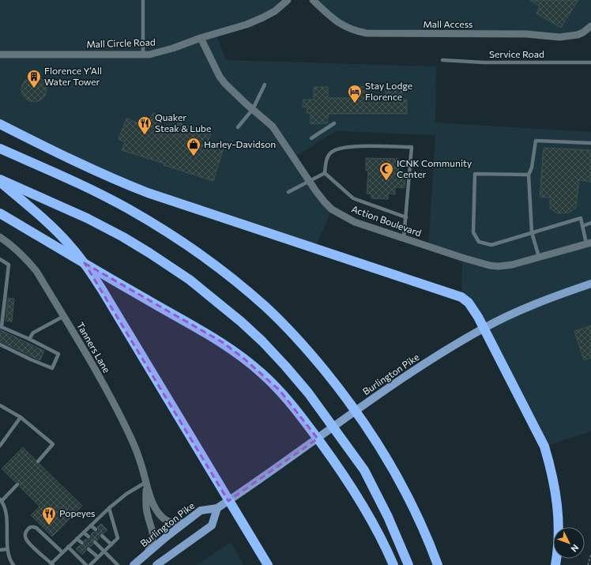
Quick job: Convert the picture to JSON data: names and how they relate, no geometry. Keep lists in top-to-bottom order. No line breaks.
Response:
{"streets":{"main road":["Burlington Pike"],"street":["Mall Access","Mall Circle Road","Action Boulevard","Tanners Lane"],"lane":["Service Road"]},"crossings":[["Mall Circle Road","Action Boulevard"],["Tanners Lane","Burlington Pike"]],"places":{"building":["Florence Y’All Water Tower"],"hotel":["Stay Lodge Florence"],"restaurant":["Quaker Steak & Lube","Popeyes"],"shop":["Harley-Davidson"],"mosque":["ICNK Community Center"]},"north":"bottom right"}
